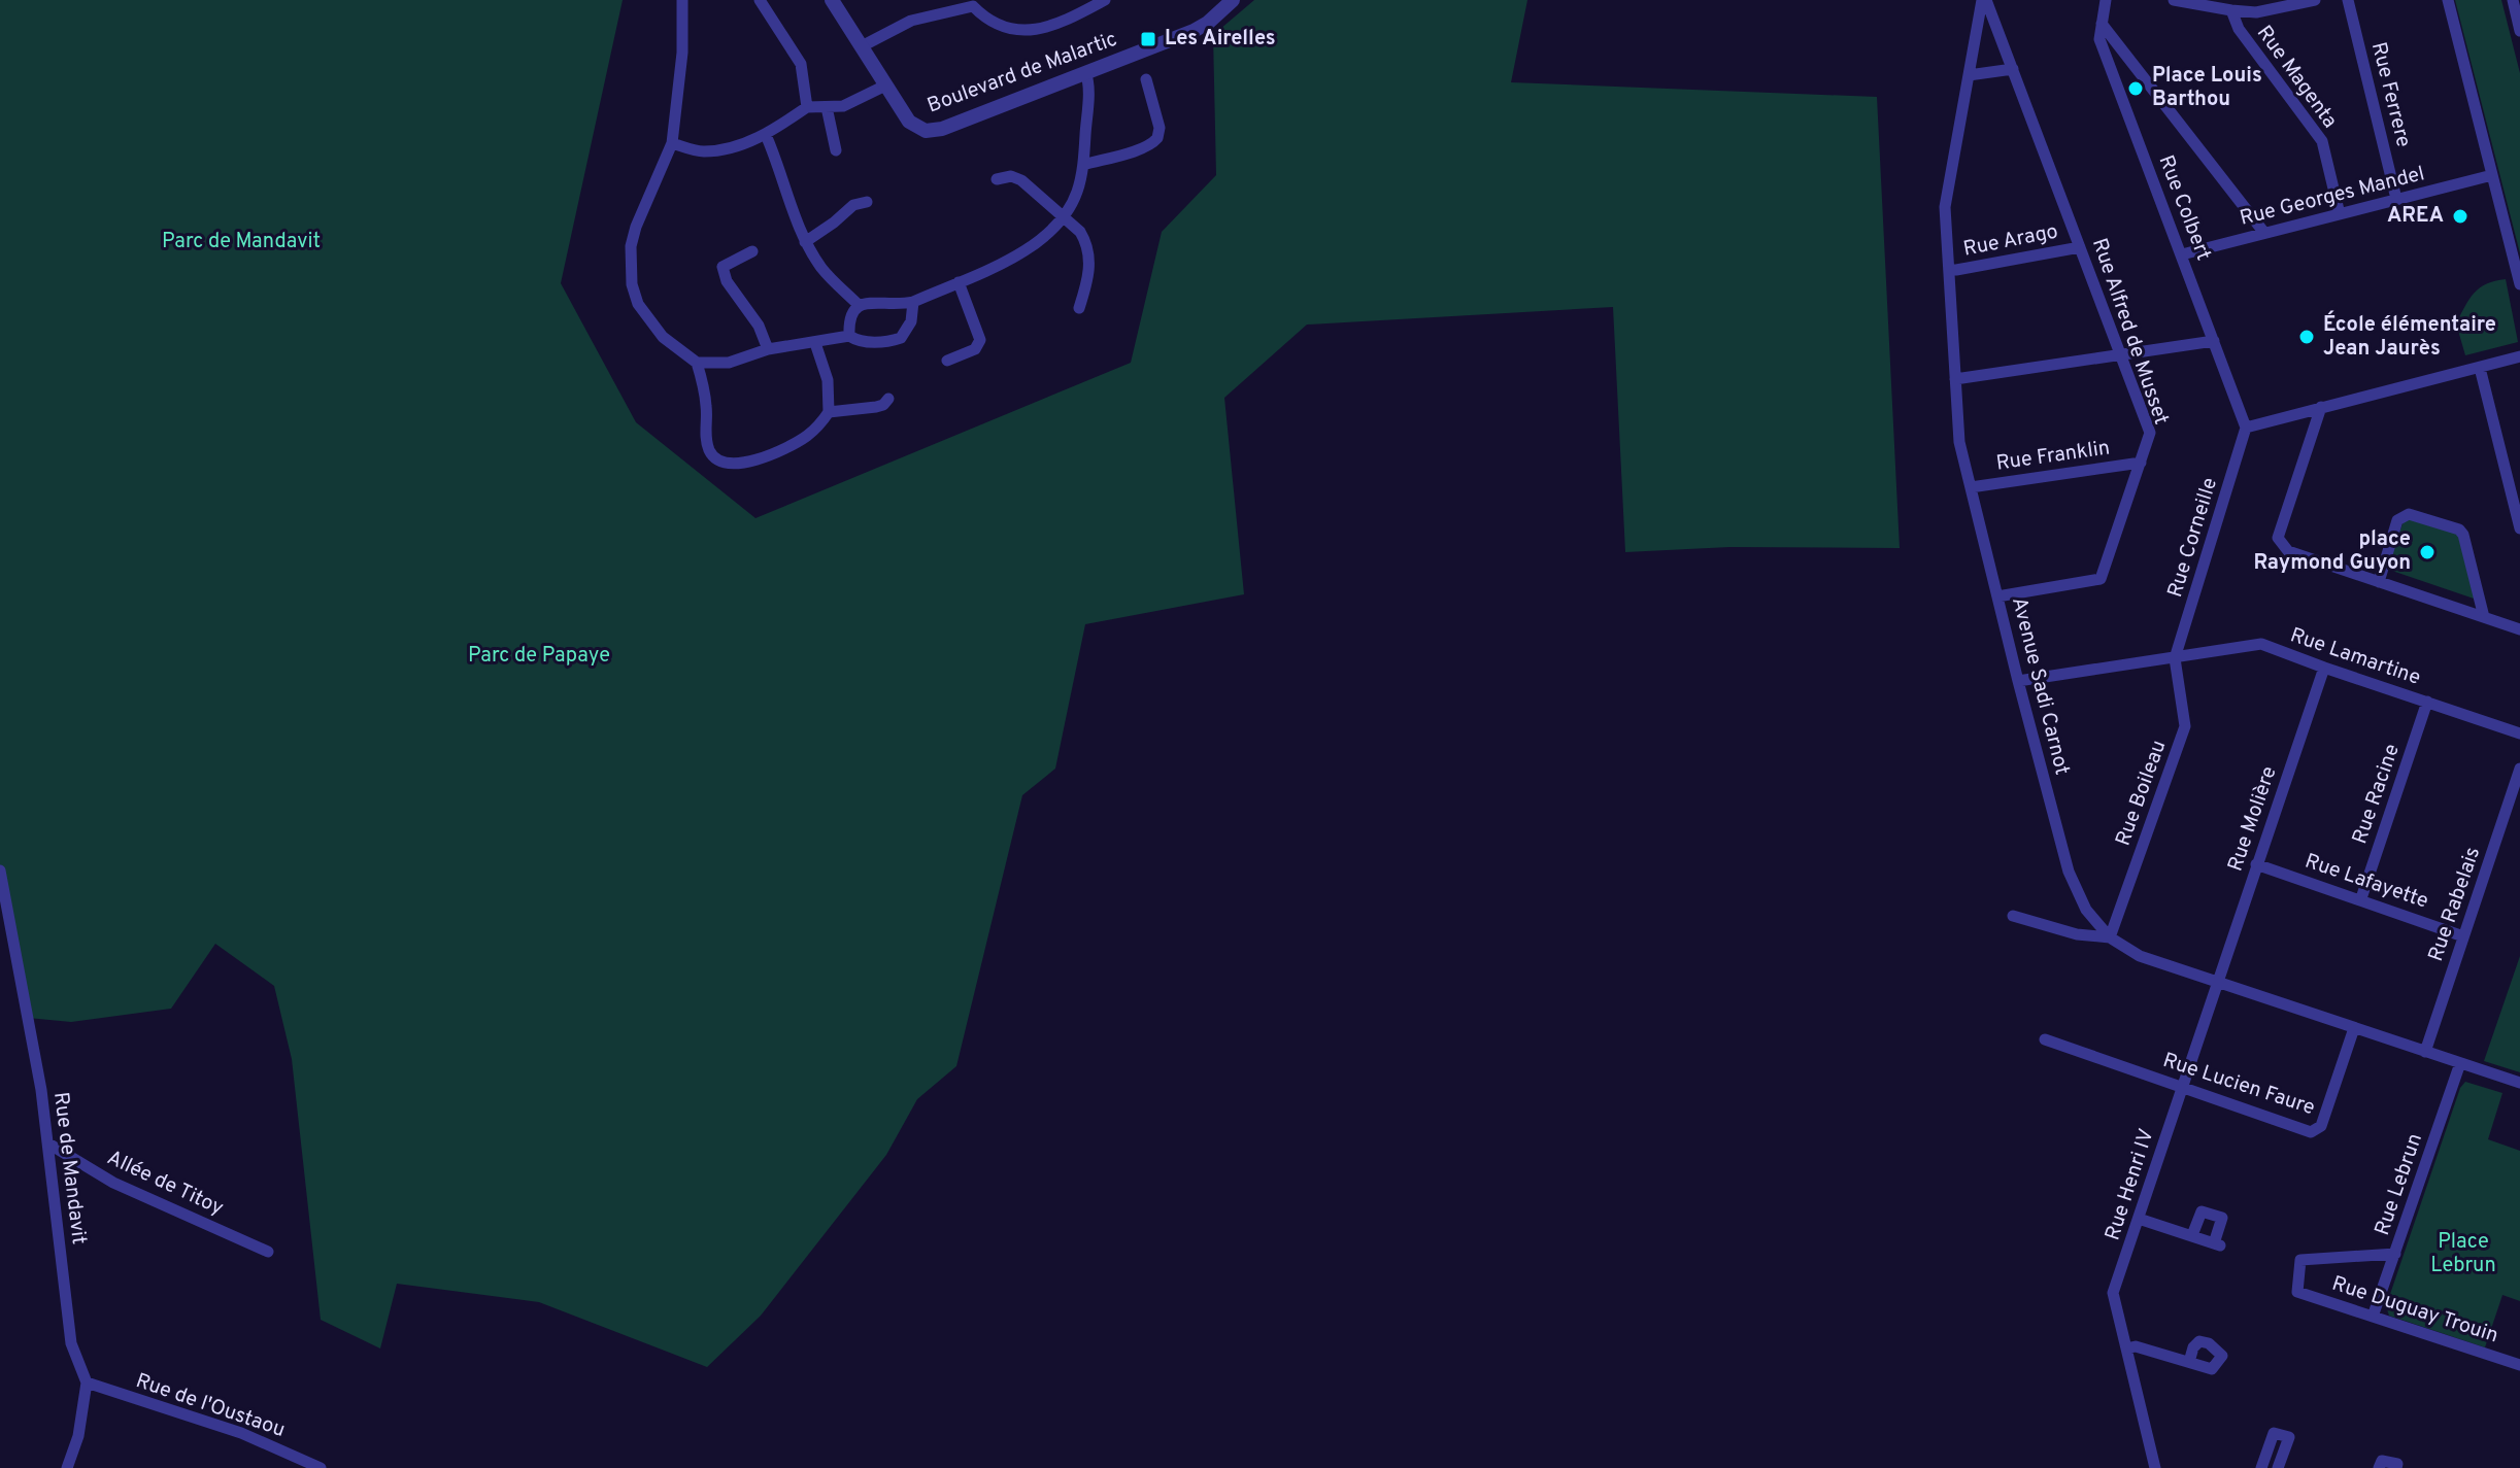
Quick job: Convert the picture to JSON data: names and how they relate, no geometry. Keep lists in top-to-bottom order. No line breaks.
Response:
{"streets":{"street":["Boulevard de Malartic","Rue Magenta","Rue Ferrere","Rue Georges Mandel","Rue Colbert","Rue Arago","Rue Alfred de Musset","Rue Franklin","Rue Corneille","Rue Lamartine","Avenue Sadi Carnot","Rue Boileau","Rue Racine","Rue Molière","Rue Lafayette","Rue Rabelais","Rue Lucien Faure","Rue de Mandavit","Allée de Titoy","Rue Henri IV","Rue Lebrun","Rue Duguay Trouin","Rue de l'Oustaou"]},"crossings":[["Rue Magenta","Rue Georges Mandel"],["Rue Ferrere","Rue Georges Mandel"],["Rue Georges Mandel","Rue Colbert"],["Rue Colbert","Rue Corneille"],["Rue Arago","Rue Alfred de Musset"],["Rue Arago","Avenue Sadi Carnot"],["Rue Alfred de Musset","Rue Franklin"],["Rue Alfred de Musset","Avenue Sadi Carnot"],["Rue Franklin","Avenue Sadi Carnot"],["Rue Corneille","Rue Lamartine"],["Rue Corneille","Rue Boileau"],["Rue Lamartine","Avenue Sadi Carnot"],["Rue Lamartine","Rue Boileau"],["Rue Lamartine","Rue Racine"],["Rue Lamartine","Rue Molière"],["Avenue Sadi Carnot","Rue Boileau"],["Avenue Sadi Carnot","Rue Molière"],["Avenue Sadi Carnot","Rue Rabelais"],["Avenue Sadi Carnot","Rue Lucien Faure"],["Avenue Sadi Carnot","Rue Lebrun"],["Rue Racine","Rue Lafayette"],["Rue Molière","Rue Lafayette"],["Rue Molière","Rue Lucien Faure"],["Rue Molière","Rue Henri IV"],["Rue Lafayette","Rue Rabelais"],["Rue Lucien Faure","Rue Henri IV"],["Rue de Mandavit","Allée de Titoy"],["Rue de Mandavit","Rue de l'Oustaou"],["Rue Lebrun","Rue Duguay Trouin"]],"parks":["Parc de Mandavit","Parc de Papaye","Place Lebrun"],"places":{"transit":["Les Airelles"],"other":["Place Louis Barthou","AREA","École élémentaire Jean Jaurès","place Raymond Guyon"]}}
